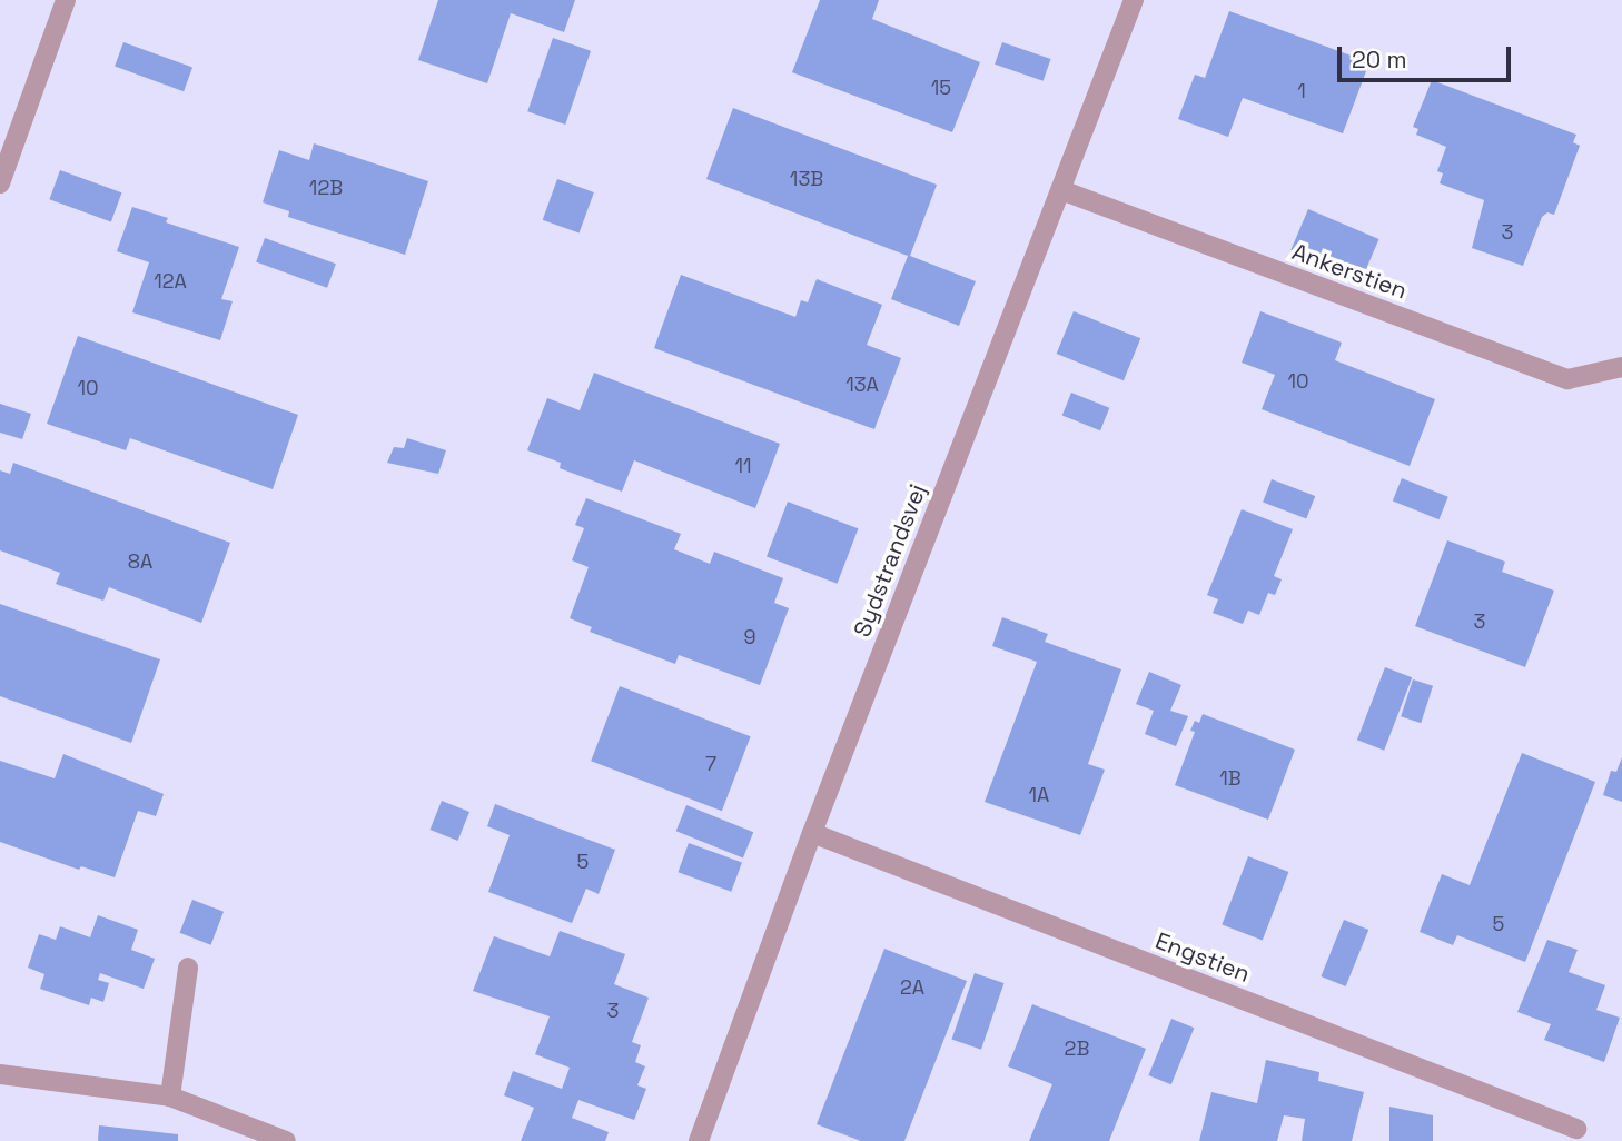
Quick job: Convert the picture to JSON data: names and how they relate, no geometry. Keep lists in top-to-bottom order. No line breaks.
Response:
{"streets":{"street":["Ankerstien","Sydstrandsvej","Engstien"]},"crossings":[["Ankerstien","Sydstrandsvej"],["Sydstrandsvej","Engstien"]],"house_numbers":["15","1","13B","12B","3","12A","10","13A","10","11","8A","3","9","7","1B","1A","5","5","2A","3","2B"],"scale_bar":"20 m"}
